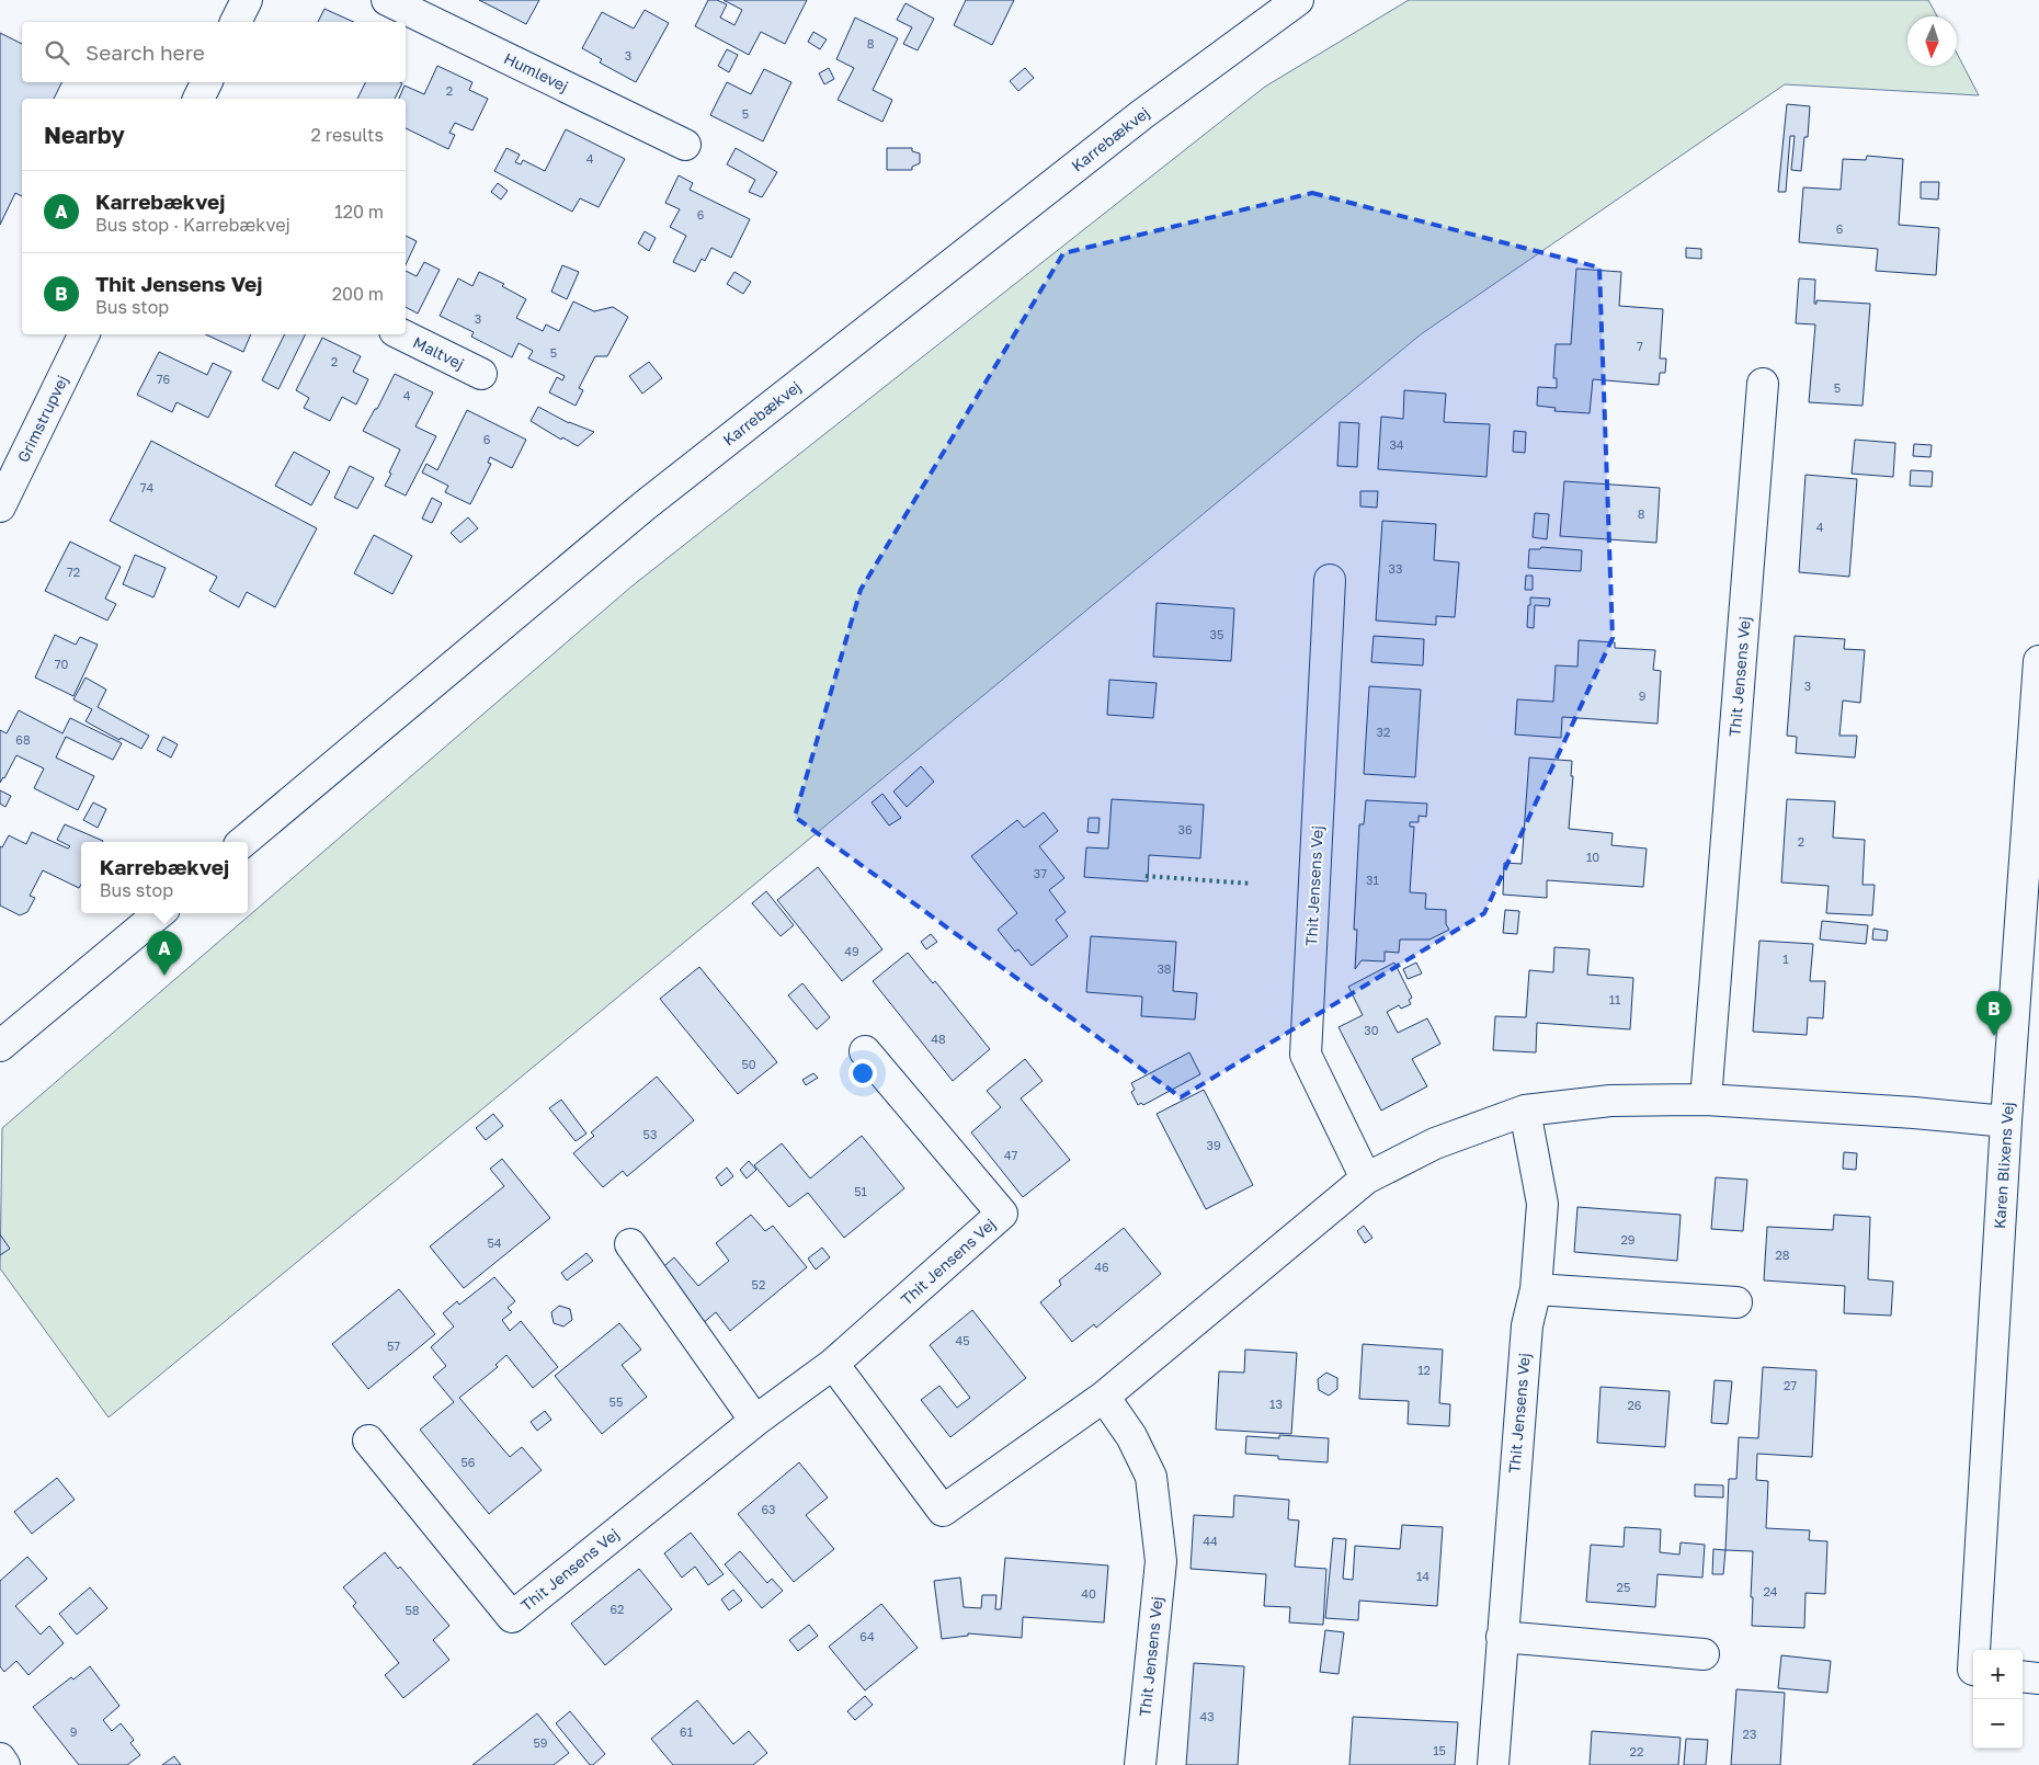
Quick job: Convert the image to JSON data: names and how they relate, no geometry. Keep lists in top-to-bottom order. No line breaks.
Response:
{"streets":{"street":["Humlevej","Karrebækvej","Maltvej","Grimstrupvej","Thit Jensens Vej","Karen Blixens Vej"]},"house_numbers":["8","3","2","5","4","6","6","3","7","5","2","76","5","4","6","34","74","8","4","33","72","35","70","3","9","32","68","36","2","10","37","31","49","1","38","11","30","48","50","53","39","47","51","29","54","28","46","52","45","57","12","27","55","13","26","56","63","44","14","25","24","40","62","58","64","43","9","61","23","59","15","22"],"north":"bottom","page":{"search":"Search here","heading":["Nearby","2 results"],"list":[{"mark":"A","name":"Karrebækvej","note":"Bus stop · Karrebækvej","value":"120 m"},{"mark":"B","name":"Thit Jensens Vej","note":"Bus stop","value":"200 m"}],"popup":["Karrebækvej","Bus stop"],"pins":["A","B"],"map_buttons":["+","−"]}}
